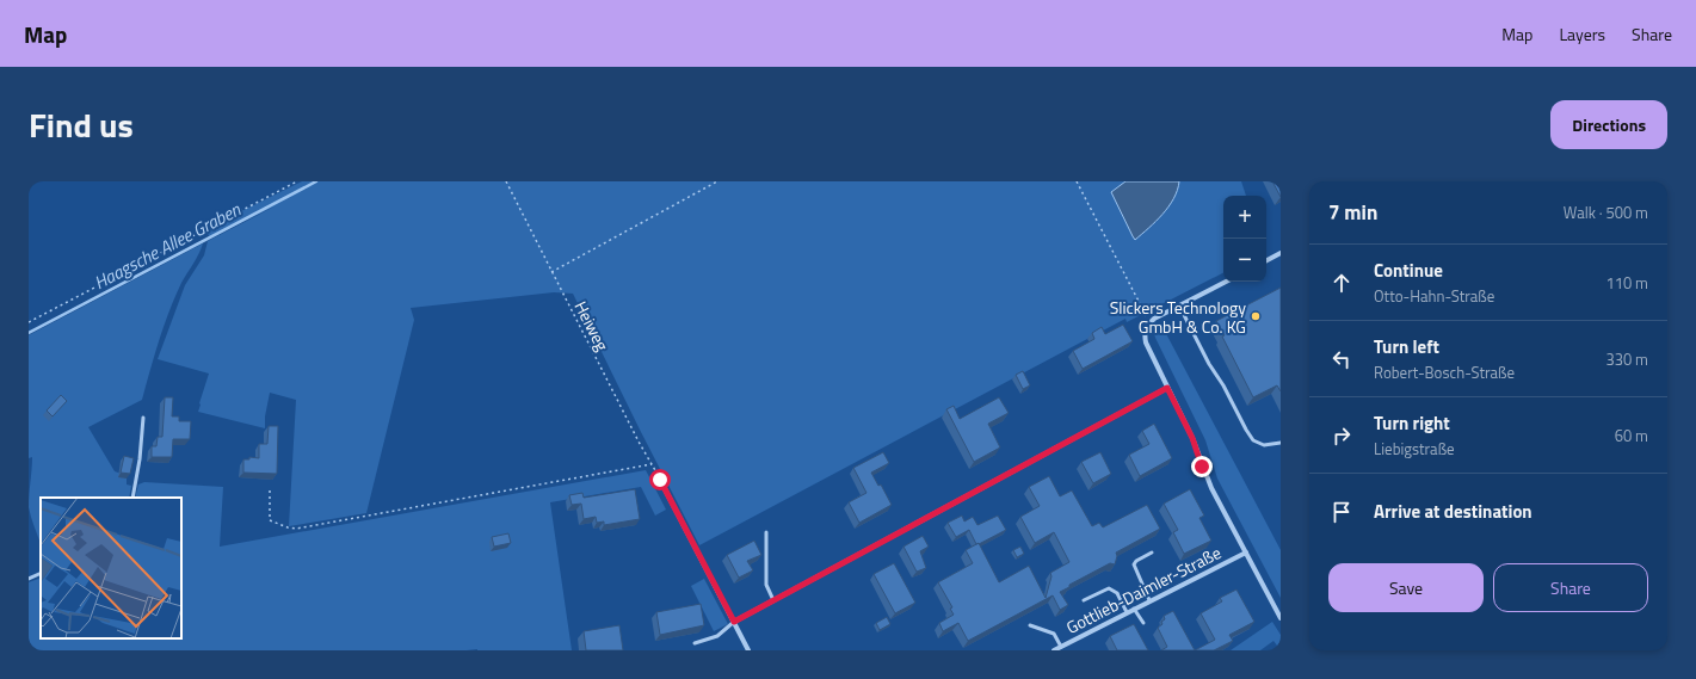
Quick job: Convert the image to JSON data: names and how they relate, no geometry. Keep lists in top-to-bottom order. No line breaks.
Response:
{"streets":{"street":["Gottlieb-Daimler-Straße"],"path":["Heiweg"]},"water":["Haagsche Allee Graben"],"places":["Slickers Technology GmbH & Co. KG"],"page":{"header":"Map","nav":["Map","Layers","Share"],"title":"Find us","buttons":["Directions",["Save","Share"]],"heading":["7 min","Walk · 500 m"],"map_buttons":["+","−"],"list":[["Continue","Otto-Hahn-Straße","110 m"],["Turn left","Robert-Bosch-Straße","330 m"],["Turn right","Liebigstraße","60 m"],"Arrive at destination"]}}
